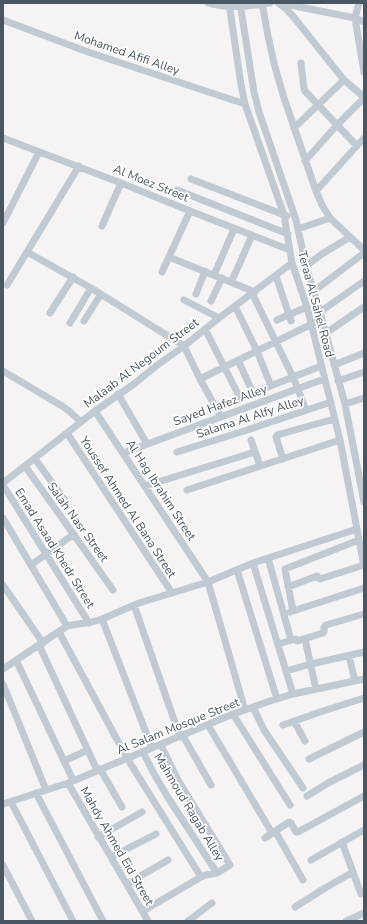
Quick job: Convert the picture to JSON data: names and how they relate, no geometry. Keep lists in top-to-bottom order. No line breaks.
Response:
{"streets":{"street":["Mohamed Afifi Alley","Al Moez Street","Teraa Al Sahel Road","Malaab Al Negoum Street","Sayed Hafez Alley","Salama Al Alfy Alley","Al Hag Ibrahim Street","Youssef Ahmed Al Bana Street","Salah Nasr Street","Emad Asaad Khedr Street","Al Salam Mosque Street","Mahmoud Ragab Alley","Mahdy Ahmed Eid Street"]},"crossings":[["Mohamed Afifi Alley","Teraa Al Sahel Road"],["Al Moez Street","Teraa Al Sahel Road"],["Teraa Al Sahel Road","Malaab Al Negoum Street"],["Teraa Al Sahel Road","Sayed Hafez Alley"],["Teraa Al Sahel Road","Salama Al Alfy Alley"],["Malaab Al Negoum Street","Al Hag Ibrahim Street"],["Malaab Al Negoum Street","Youssef Ahmed Al Bana Street"],["Malaab Al Negoum Street","Salah Nasr Street"],["Malaab Al Negoum Street","Emad Asaad Khedr Street"],["Sayed Hafez Alley","Al Hag Ibrahim Street"],["Al Hag Ibrahim Street","Al Salam Mosque Street"],["Al Salam Mosque Street","Mahmoud Ragab Alley"],["Al Salam Mosque Street","Mahdy Ahmed Eid Street"]]}
